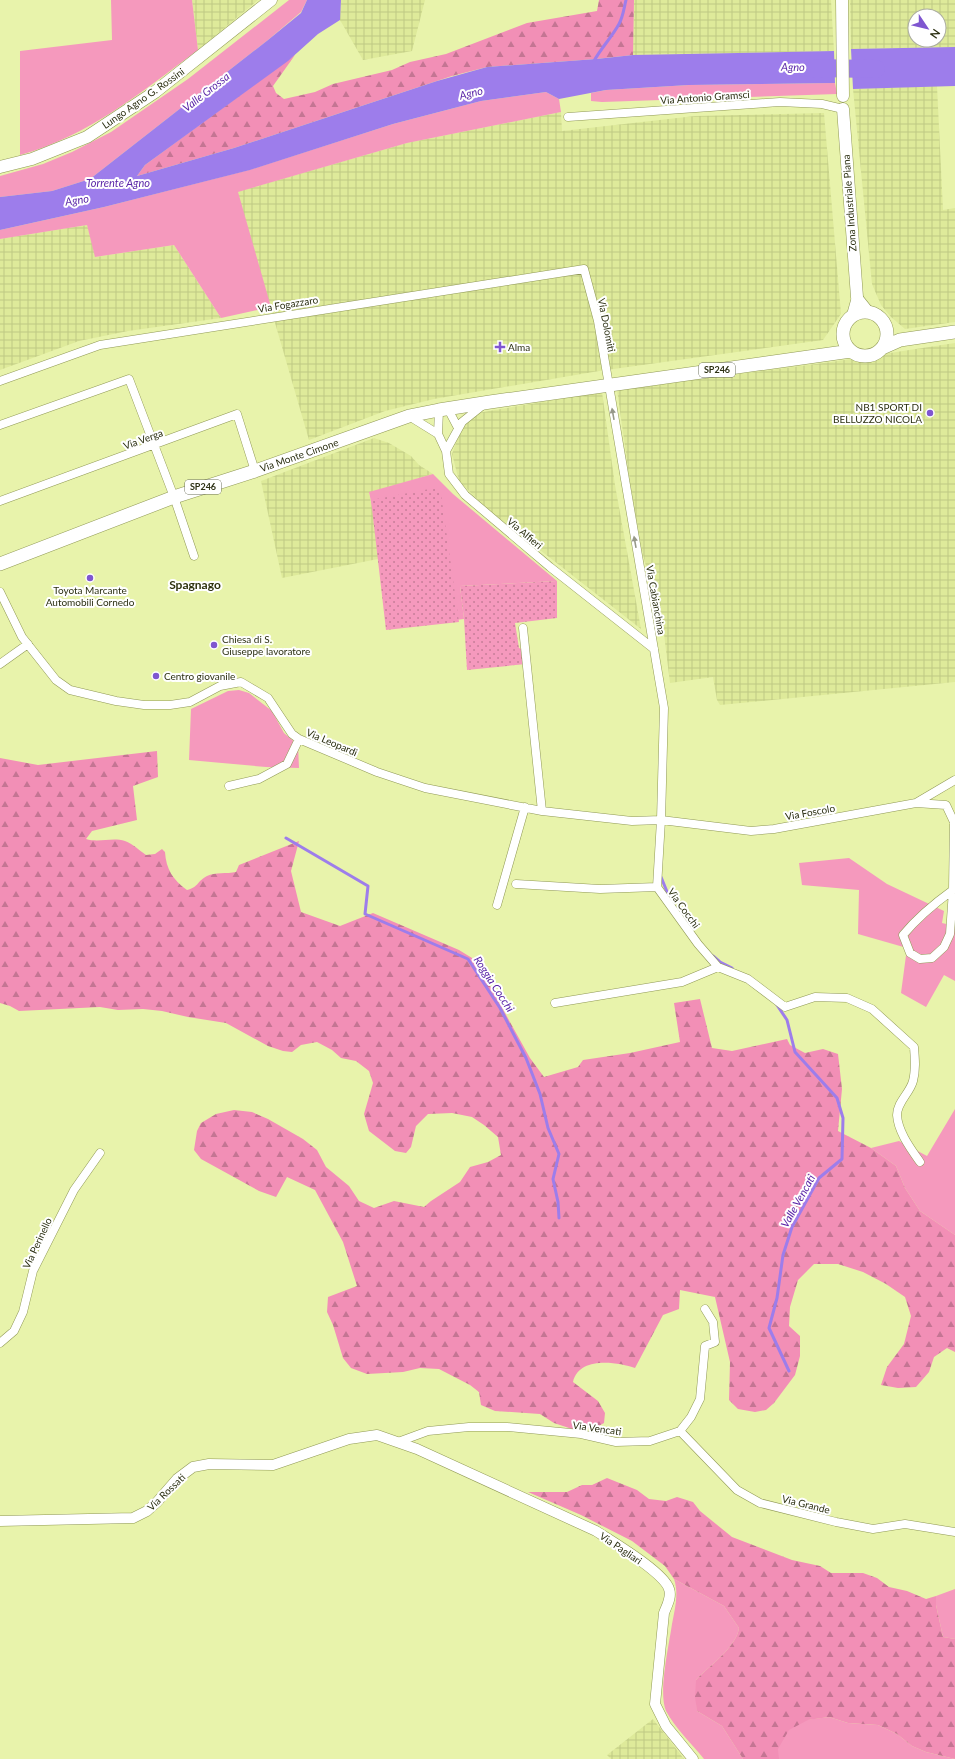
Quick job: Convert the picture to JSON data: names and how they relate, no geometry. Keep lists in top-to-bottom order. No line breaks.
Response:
{"streets":{"main road":["Lungo Agno G. Rossini","Zona Industriale Piana","SP246","Via Monte Cimone"],"street":["Via Antonio Gramsci","Via Fogazzaro","Via Dolomiti","Via Verga","Via Alfieri","Via Cabianchina","Via Leopardi","Via Foscolo","Via Cocchi","Via Perinello","Via Vencati","Via Rossati","Via Grande","Via Pagliari"]},"crossings":[["Via Antonio Gramsci","Zona Industriale Piana"],["Via Fogazzaro","Via Dolomiti"],["Via Dolomiti","SP246"],["Via Dolomiti","Via Monte Cimone"],["Via Dolomiti","Via Cabianchina"],["SP246","Via Monte Cimone"],["SP246","Via Cabianchina"],["Via Verga","Via Monte Cimone"],["Via Monte Cimone","Via Cabianchina"],["Via Alfieri","Via Cabianchina"],["Via Cabianchina","Via Leopardi"],["Via Cabianchina","Via Foscolo"],["Via Cabianchina","Via Cocchi"],["Via Leopardi","Via Foscolo"],["Via Leopardi","Via Cocchi"],["Via Foscolo","Via Cocchi"],["Via Vencati","Via Rossati"],["Via Vencati","Via Grande"],["Via Vencati","Via Pagliari"],["Via Rossati","Via Pagliari"]],"one_way":["Via Cabianchina"],"districts":["Spagnago"],"water":["Agno","Valle Grossa","Torrente Agno","Roggia Cocchi","Valle Vencati"],"places":{"health":["Alma"],"other":["NB1 SPORT DI BELLUZZO NICOLA","Toyota Marcante Automobili Cornedo","Chiesa di S. Giuseppe lavoratore","Centro giovanile"]},"north":"bottom right"}
